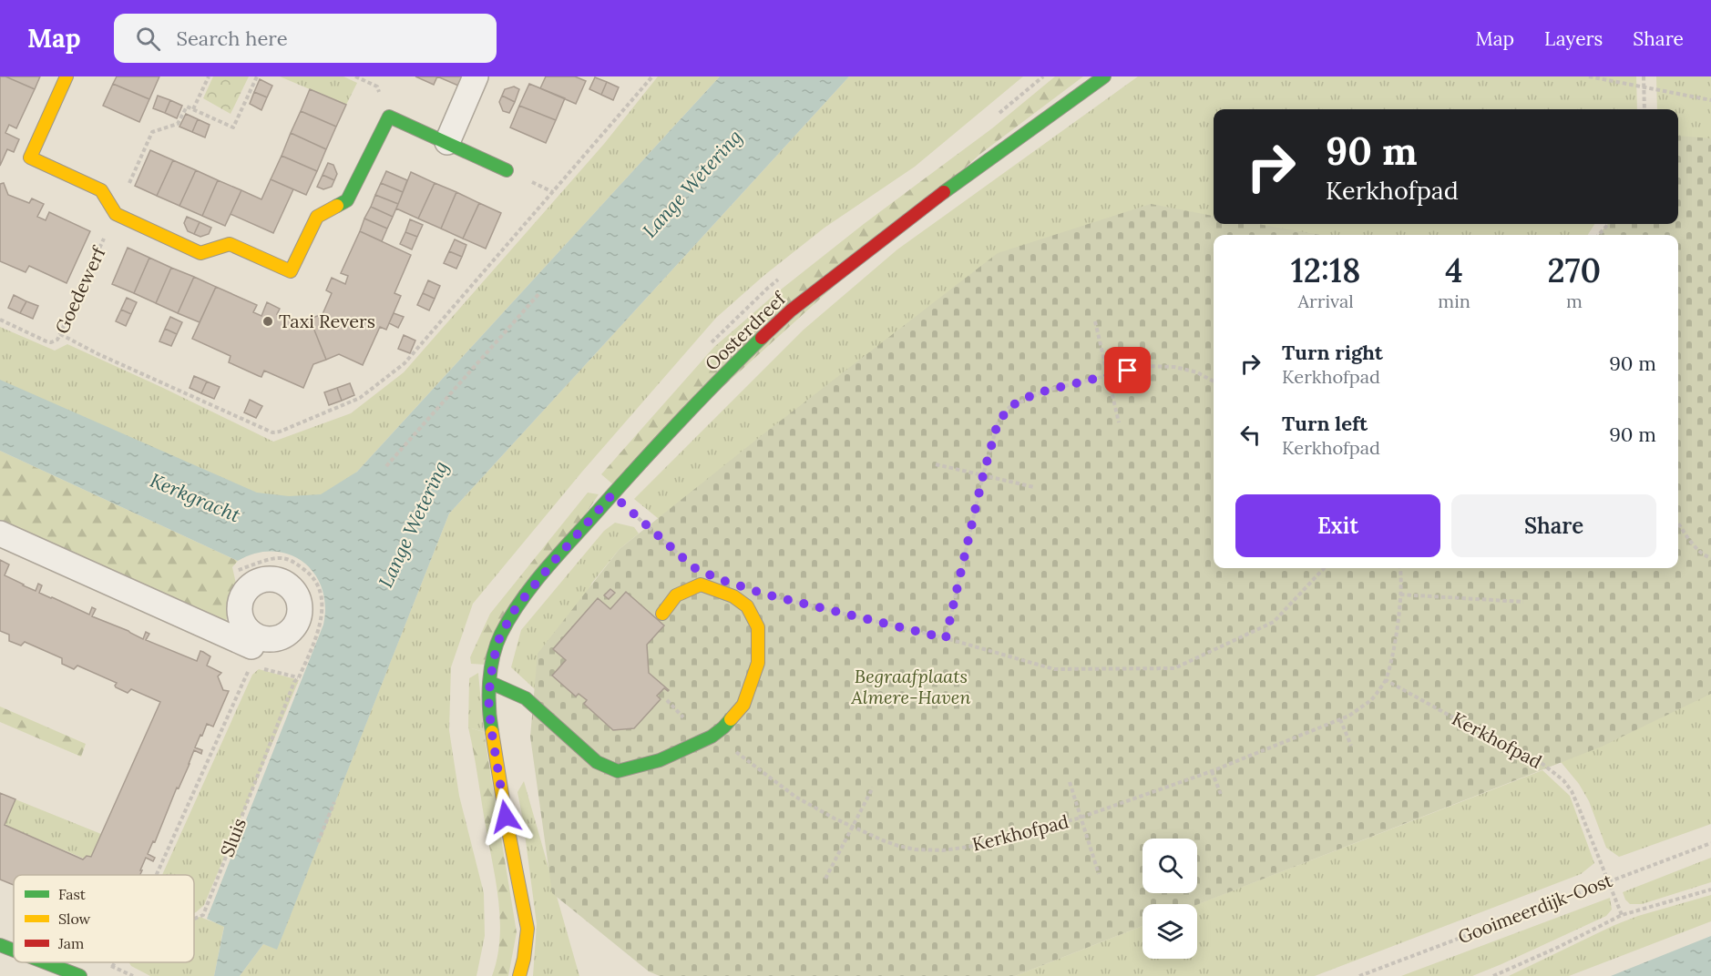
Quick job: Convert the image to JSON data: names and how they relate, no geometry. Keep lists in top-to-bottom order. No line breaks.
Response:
{"streets":{"main road":["Oosterdreef"],"path":["Goedewerf","Kerkhofpad","Sluis","Gooimeerdijk-Oost"]},"crossings":[["Kerkhofpad","Gooimeerdijk-Oost"]],"water":["Lange Wetering","Kerkgracht"],"parks":["Begraafplaats Almere-Haven"],"places":["Taxi Revers"],"legend":["Fast","Slow","Jam"],"page":{"header":"Map","search":"Search here","nav":["Map","Layers","Share"],"turn":["90 m","Kerkhofpad"],"eta":["12:18","Arrival","4","min","270","m"],"list":[{"name":"Turn right","note":"Kerkhofpad","value":"90 m"},{"name":"Turn left","note":"Kerkhofpad","value":"90 m"}],"buttons":["Exit","Share"]}}
